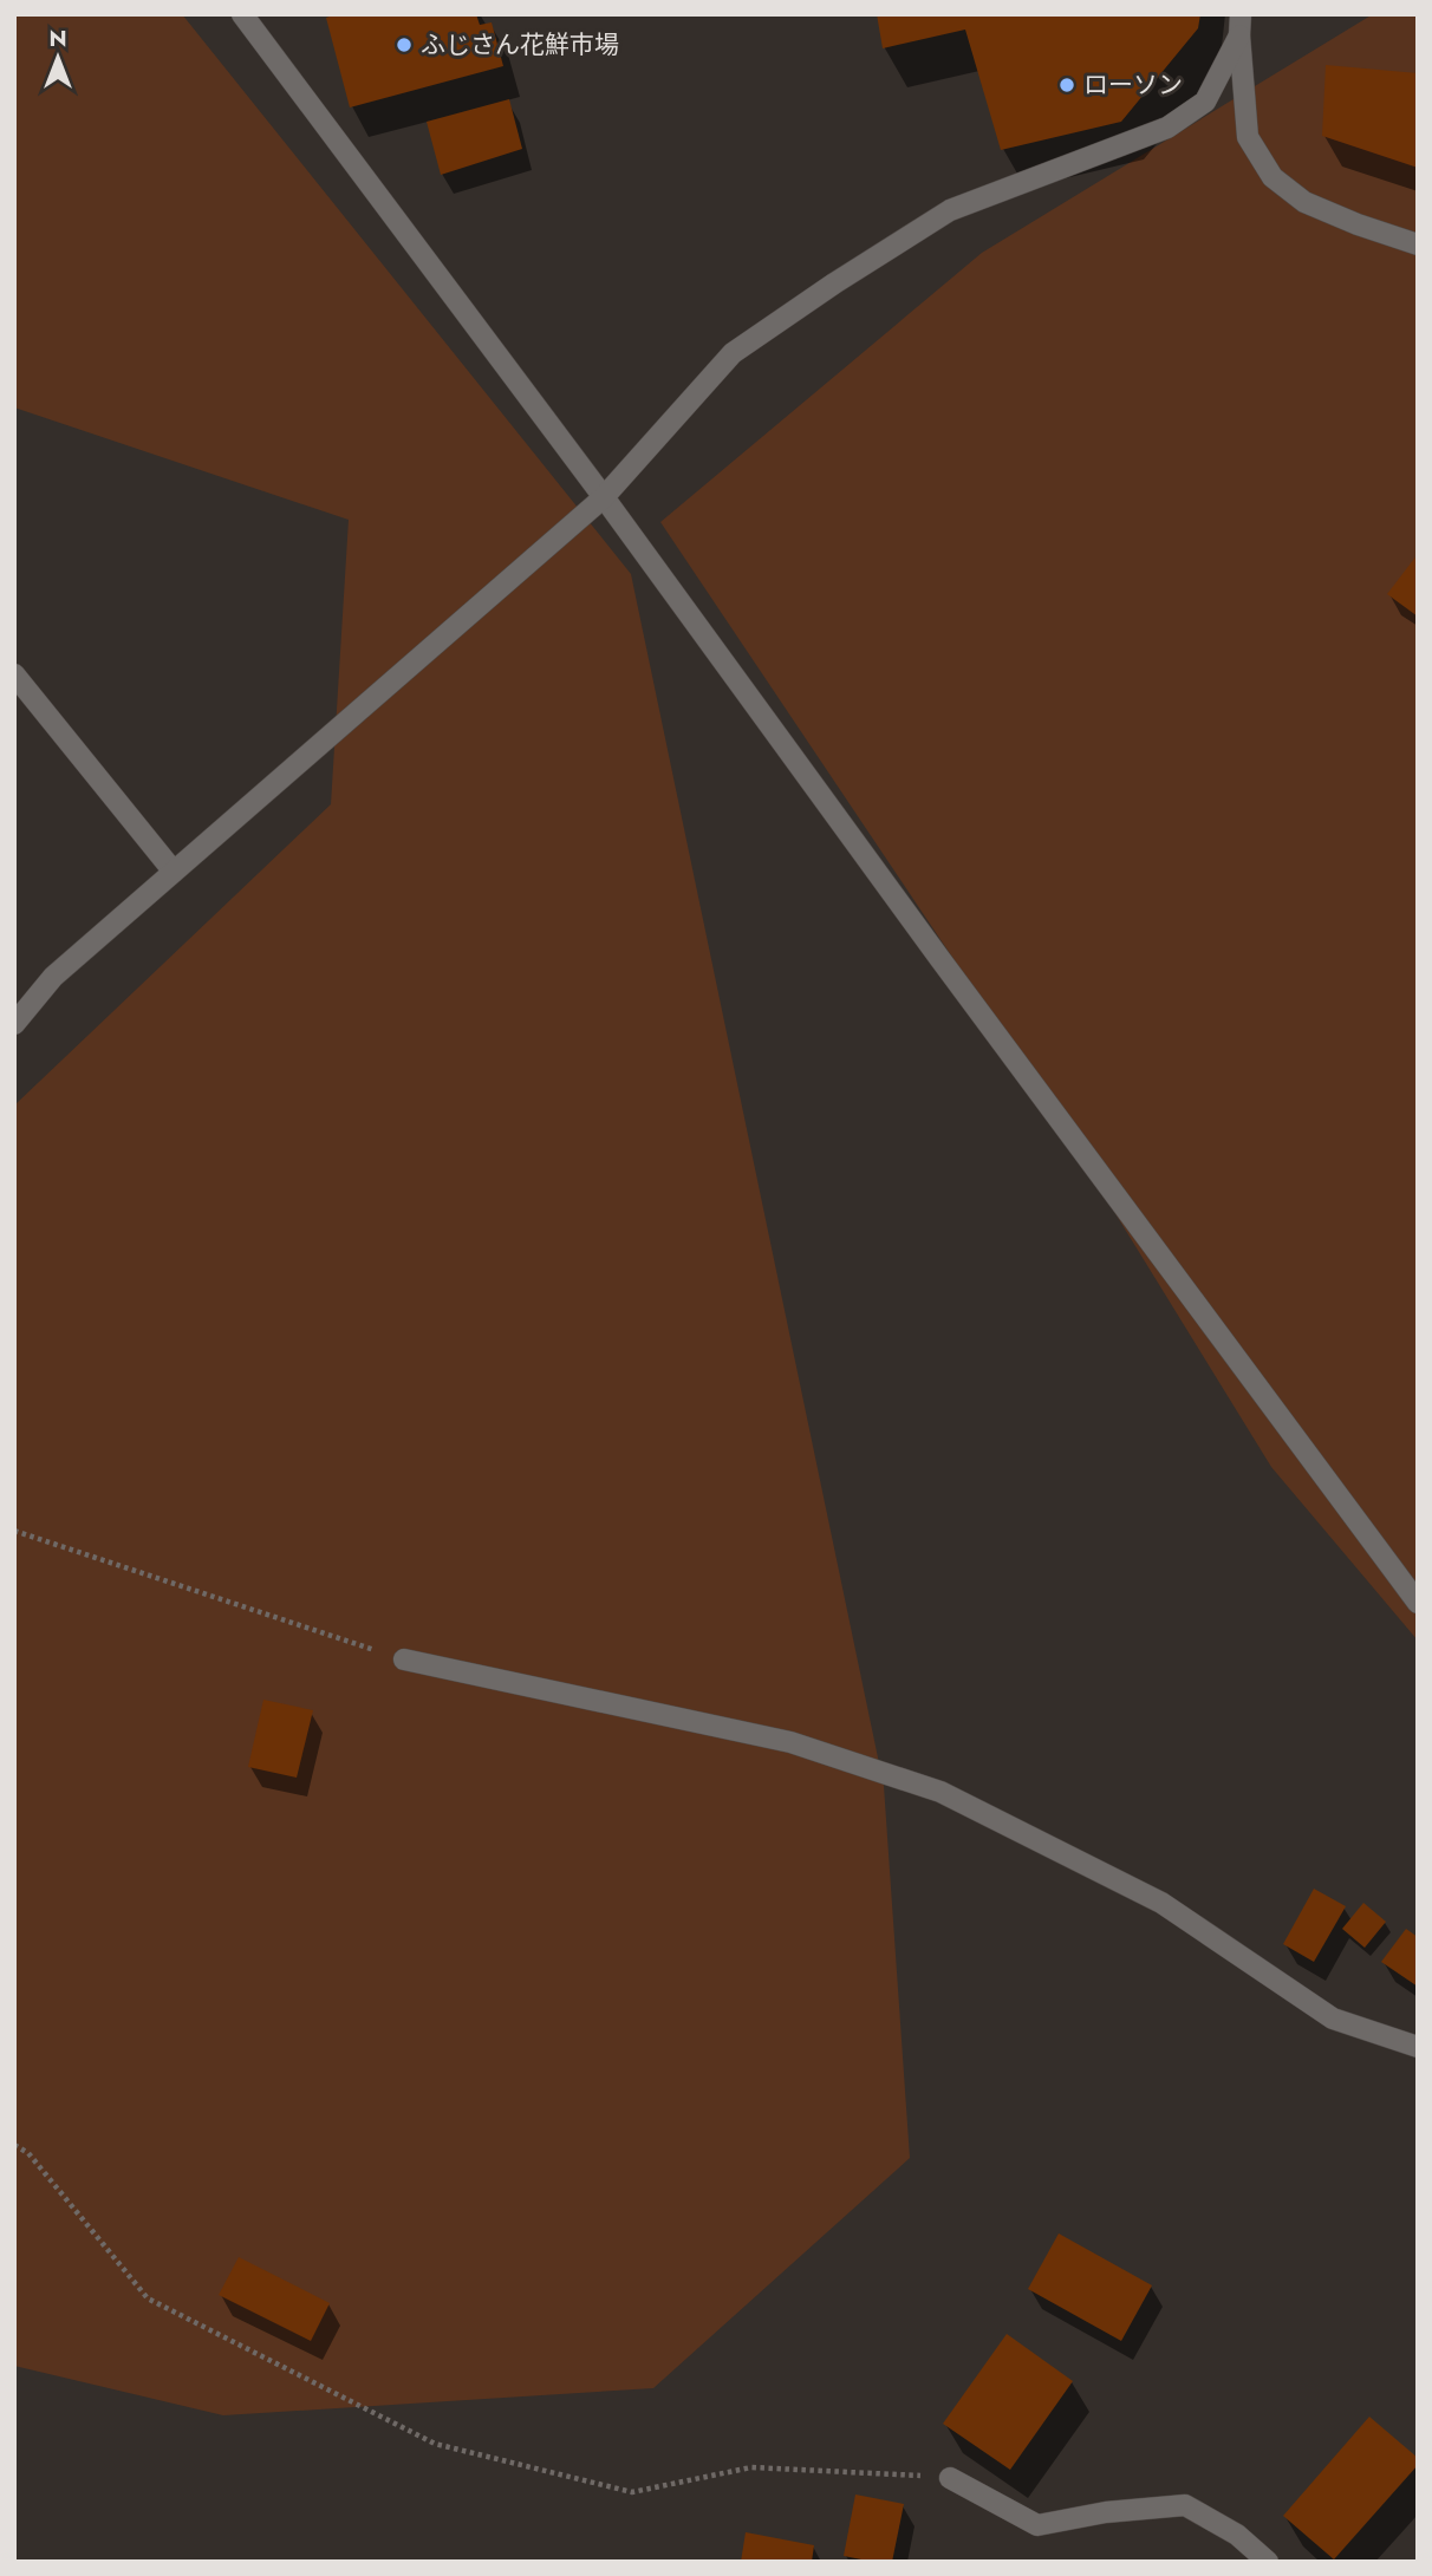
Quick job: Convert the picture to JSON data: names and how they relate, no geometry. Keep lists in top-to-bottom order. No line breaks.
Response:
{"places":["ふじさん花鮮市場","ローソン"],"north":"top"}
